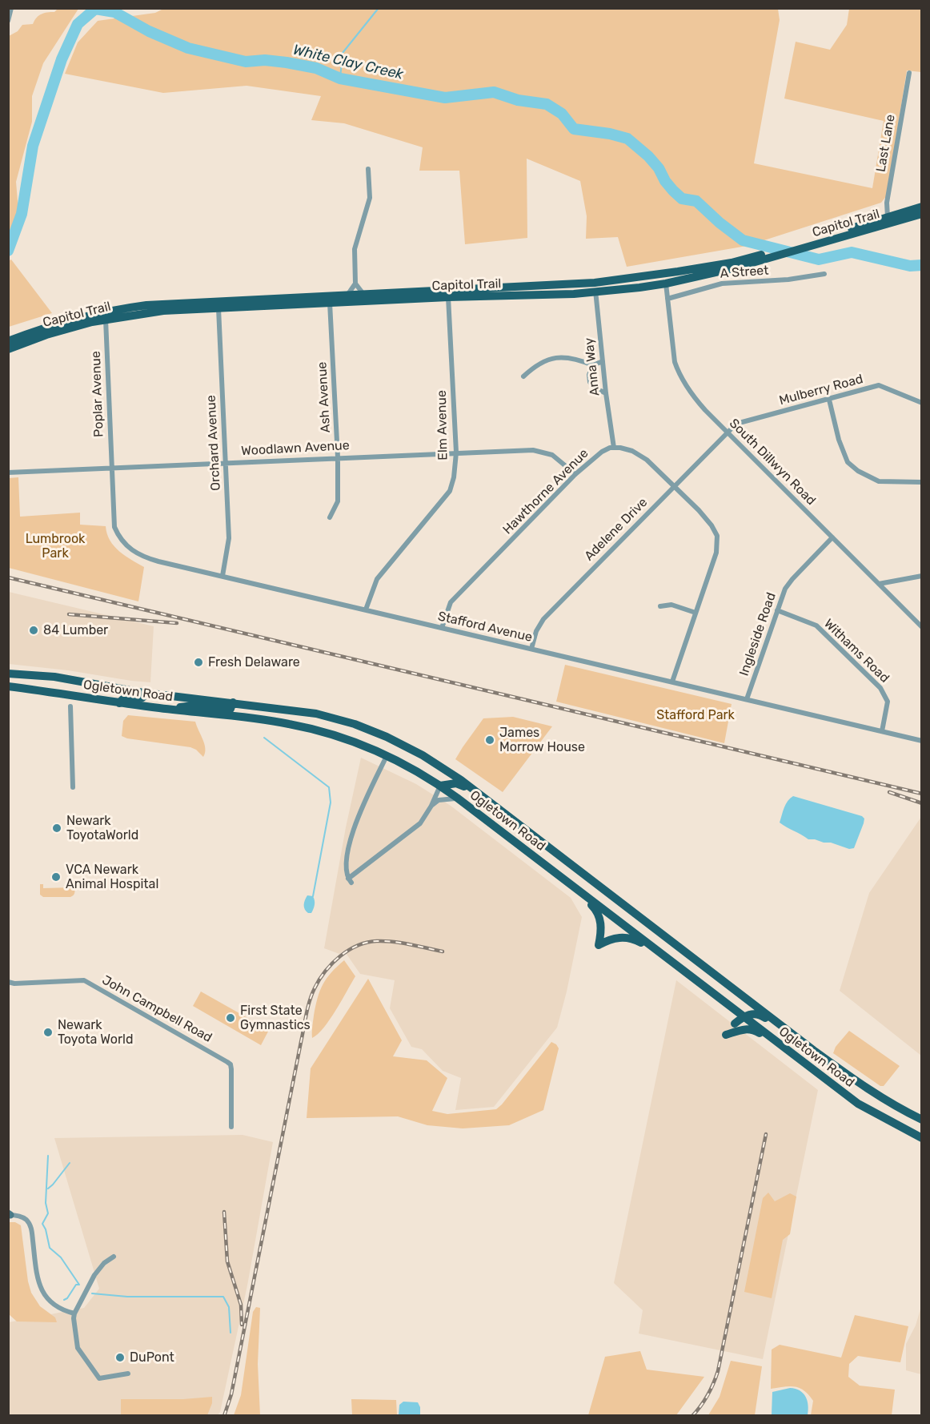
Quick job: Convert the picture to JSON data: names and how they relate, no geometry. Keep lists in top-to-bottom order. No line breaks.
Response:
{"streets":{"main road":["Capitol Trail","Ogletown Road"],"street":["Last Lane","A Street","Anna Way","Mulberry Road","Poplar Avenue","Ash Avenue","Elm Avenue","Orchard Avenue","Woodlawn Avenue","South Dillwyn Road","Hawthorne Avenue","Adelene Drive","Stafford Avenue","Ingleside Road","Withams Road","John Campbell Road"]},"crossings":[["Last Lane","Capitol Trail"],["Capitol Trail","Anna Way"],["Capitol Trail","Poplar Avenue"],["Capitol Trail","Ash Avenue"],["Capitol Trail","Elm Avenue"],["Capitol Trail","Orchard Avenue"],["Capitol Trail","South Dillwyn Road"],["A Street","South Dillwyn Road"],["Anna Way","Hawthorne Avenue"],["Mulberry Road","South Dillwyn Road"],["Mulberry Road","Adelene Drive"],["Poplar Avenue","Woodlawn Avenue"],["Poplar Avenue","Stafford Avenue"],["Ash Avenue","Woodlawn Avenue"],["Elm Avenue","Woodlawn Avenue"],["Elm Avenue","Stafford Avenue"],["Orchard Avenue","Woodlawn Avenue"],["Orchard Avenue","Stafford Avenue"],["Woodlawn Avenue","Hawthorne Avenue"],["Woodlawn Avenue","Stafford Avenue"],["South Dillwyn Road","Adelene Drive"],["South Dillwyn Road","Ingleside Road"],["Hawthorne Avenue","Stafford Avenue"],["Adelene Drive","Stafford Avenue"],["Stafford Avenue","Ingleside Road"],["Stafford Avenue","Withams Road"],["Ingleside Road","Withams Road"]],"water":["White Clay Creek"],"parks":["Lumbrook Park","Stafford Park"],"places":["84 Lumber","Fresh Delaware","James Morrow House","Newark ToyotaWorld","VCA Newark Animal Hospital","First State Gymnastics","Newark Toyota World","DuPont"]}
